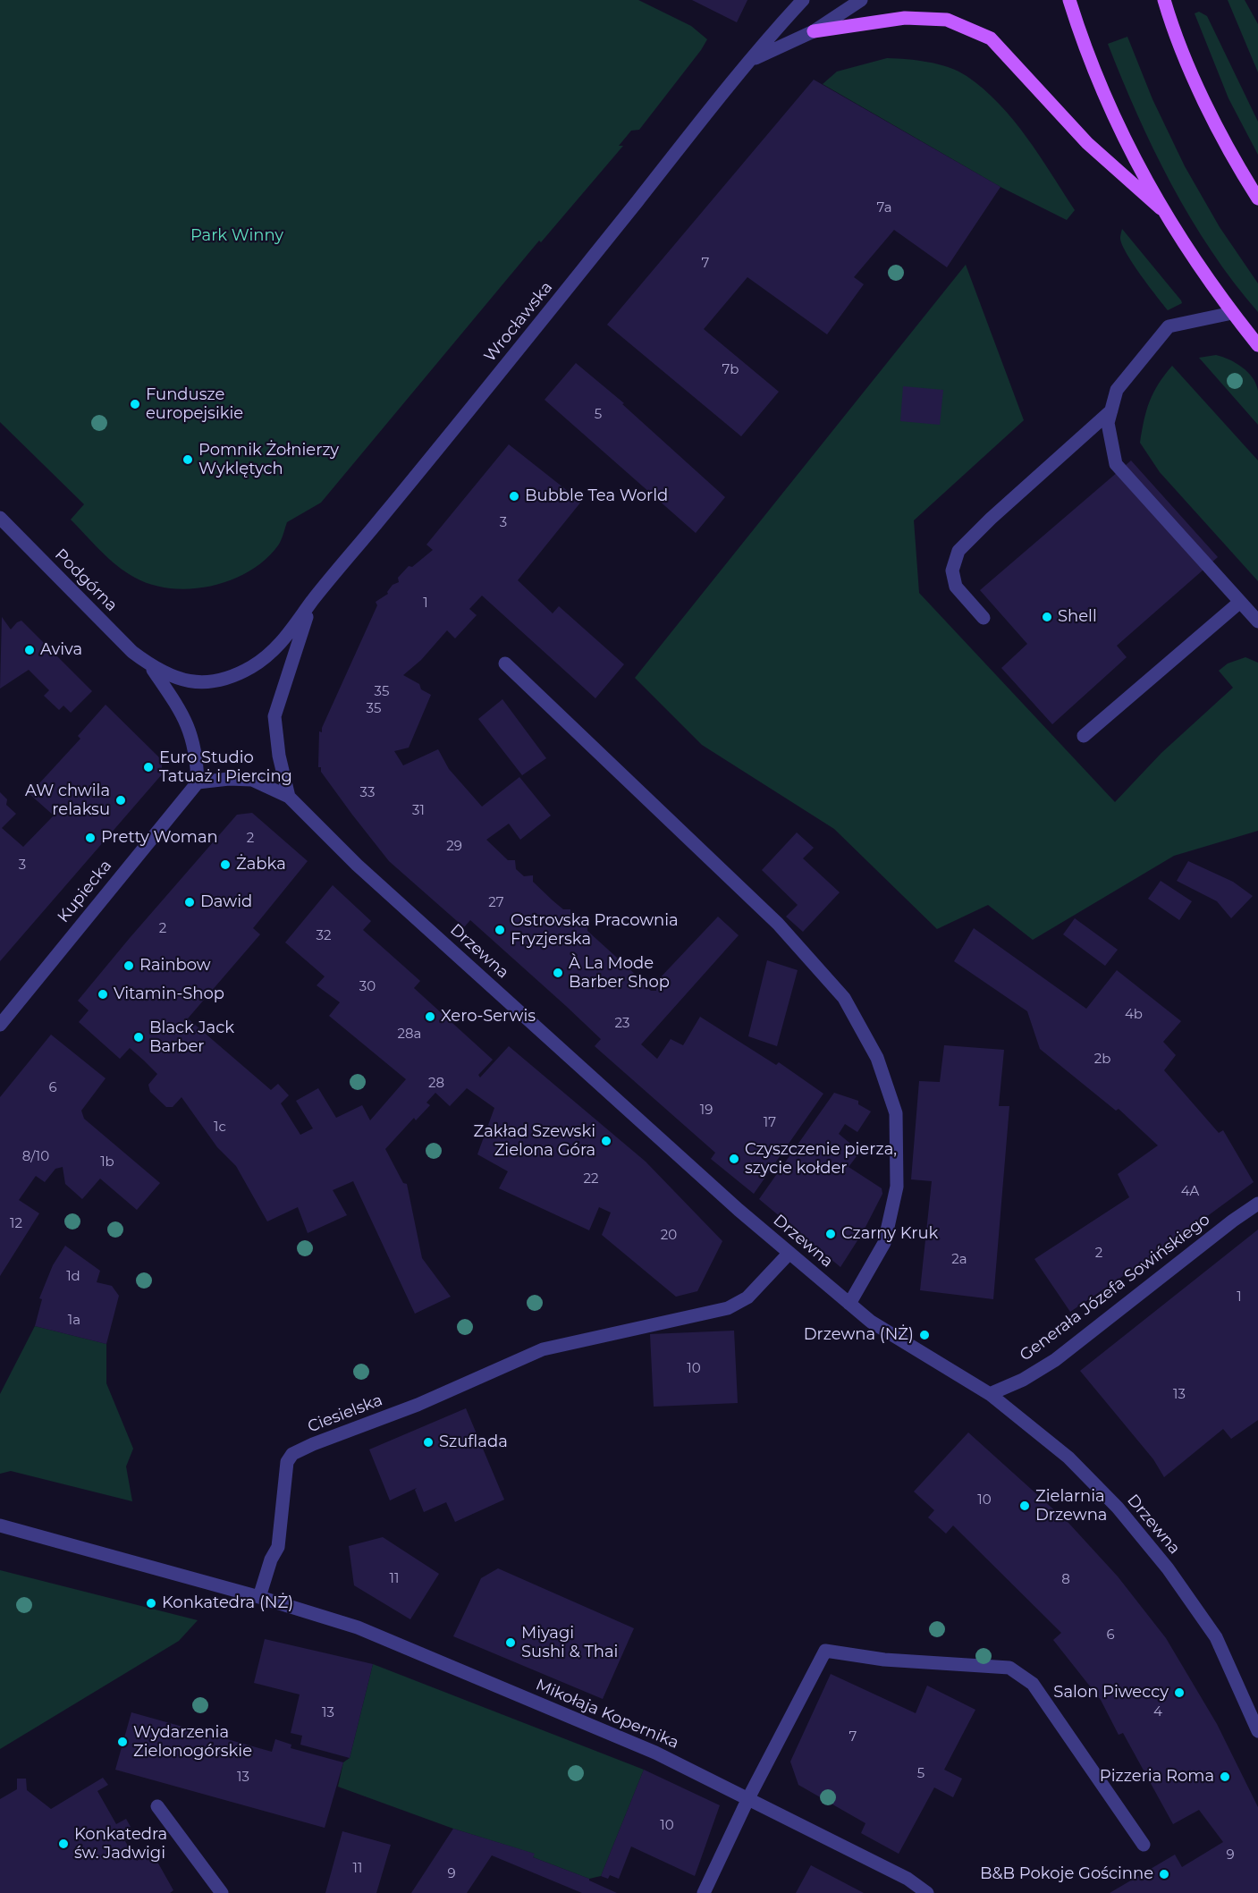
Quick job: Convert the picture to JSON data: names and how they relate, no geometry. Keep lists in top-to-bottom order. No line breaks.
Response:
{"streets":{"street":["Wrocławska","Podgórna","Kupiecka","Drzewna","Generała Józefa Sowińskiego","Ciesielska","Mikołaja Kopernika"]},"crossings":[["Wrocławska","Podgórna"],["Kupiecka","Drzewna"],["Drzewna","Generała Józefa Sowińskiego"],["Drzewna","Ciesielska"],["Ciesielska","Mikołaja Kopernika"]],"parks":["Park Winny"],"places":["Fundusze europejsikie","Pomnik Żołnierzy Wyklętych","Bubble Tea World","Shell","Aviva","Euro Studio Tatuaż i Piercing","AW chwila relaksu","Pretty Woman","Żabka","Dawid","Ostrovska Pracownia Fryzjerska","Rainbow","À La Mode Barber Shop","Vitamin-Shop","Xero-Serwis","Black Jack Barber","Zakład Szewski Zielona Góra","Czyszczenie pierza, szycie kołder","Czarny Kruk","Drzewna (NŻ)","Szuflada","Zielarnia Drzewna","Konkatedra (NŻ)","Miyagi Sushi & Thai","Salon Piweccy","Wydarzenia Zielonogórskie","Pizzeria Roma","Konkatedra św. Jadwigi","B&B Pokoje Gościnne"],"house_numbers":["7a","7","7b","5","3","1","35","35","33","31","2","29","3","27","2","32","30","4b","23","28a","2b","28","6","19","17","1c","8/10","1b","22","4A","12","20","2","2a","1d","1","1a","10","13","10","11","8","6","4","13","7","5","13","10","9","11","9"]}
